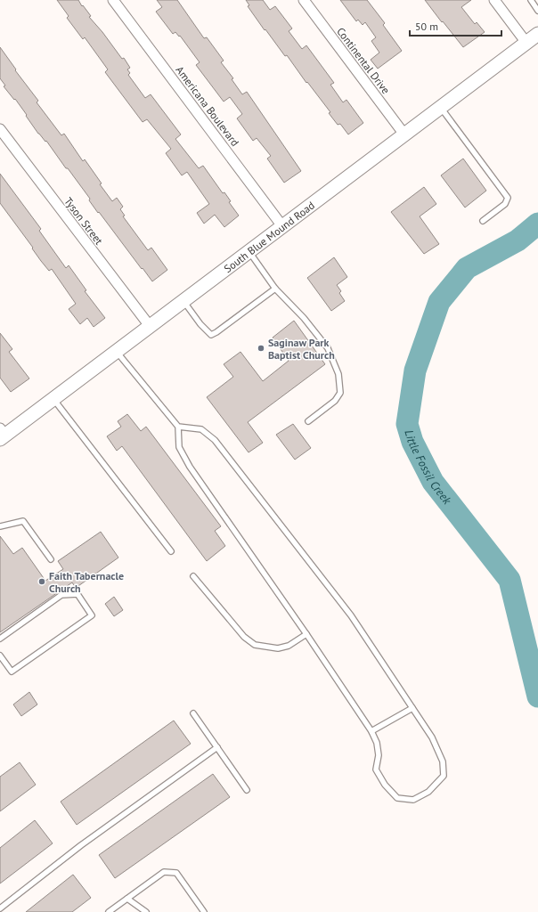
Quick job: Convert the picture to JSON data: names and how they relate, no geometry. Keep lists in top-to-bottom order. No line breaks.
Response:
{"streets":{"main road":["South Blue Mound Road"],"street":["Continental Drive","Americana Boulevard","Tyson Street"]},"crossings":[["Continental Drive","South Blue Mound Road"],["Americana Boulevard","South Blue Mound Road"],["Tyson Street","South Blue Mound Road"]],"water":["Little Fossil Creek"],"places":["Saginaw Park Baptist Church","Faith Tabernacle Church"],"scale_bar":"50 m"}
